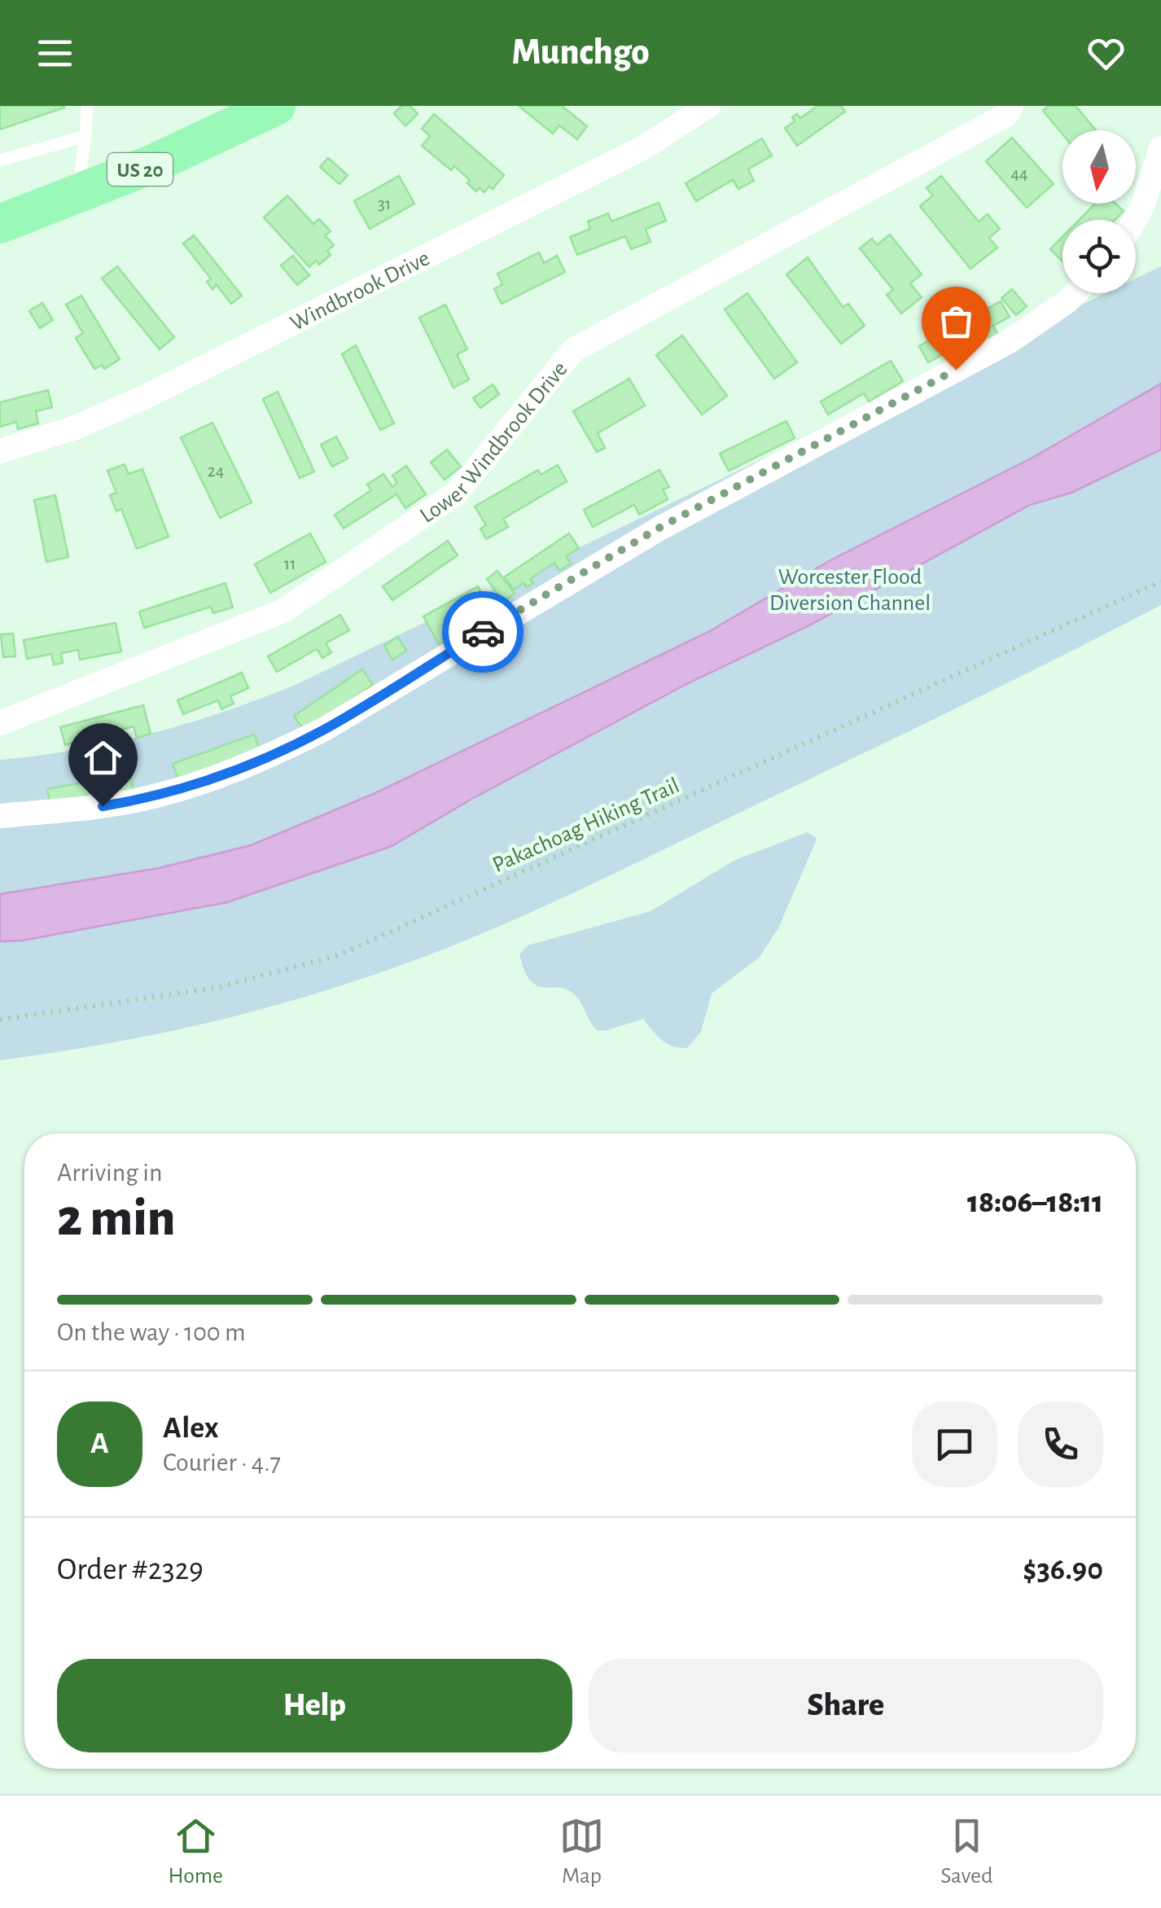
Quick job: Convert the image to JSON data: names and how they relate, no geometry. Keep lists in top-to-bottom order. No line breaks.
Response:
{"streets":{"main road":["US 20"],"street":["Windbrook Drive","Lower Windbrook Drive"],"path":["Pakachoag Hiking Trail"]},"parks":["Worcester Flood Diversion Channel"],"house_numbers":["44","31","24","11"],"north":"bottom","page":{"header":"Munchgo","heading":["2 min","Arriving in","18:06–18:11"],"panel":["Alex","Courier · 4.7","Order #2329","$36.90"],"bar":"On the way · 100 m","round":"A","buttons":["Help","Share"],"tabs":["Home","Map","Saved"]}}
